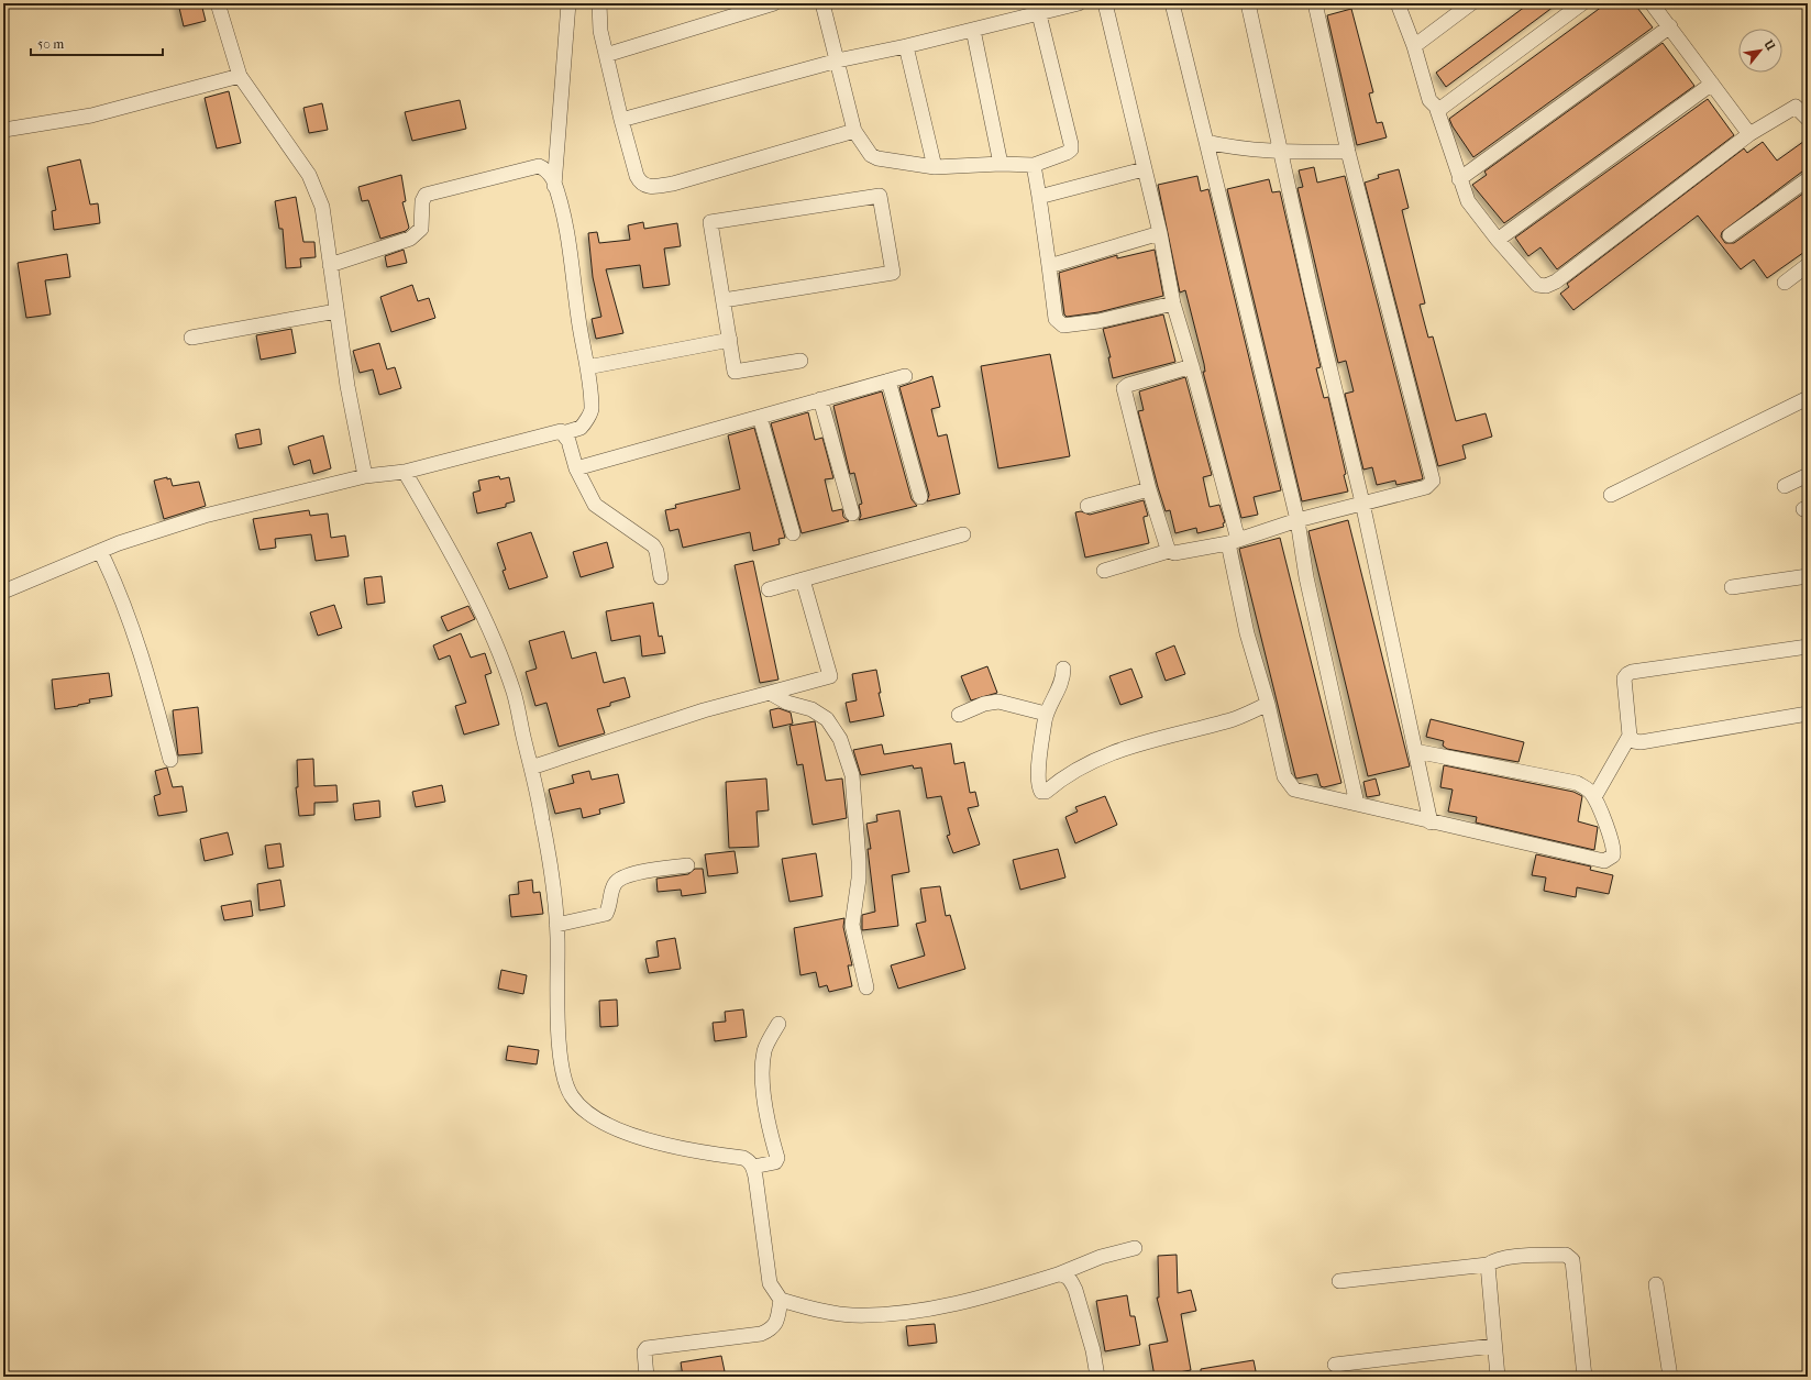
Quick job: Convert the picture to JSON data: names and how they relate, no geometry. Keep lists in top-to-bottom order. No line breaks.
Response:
{"scale_bar":"50 m","north":"top right"}
